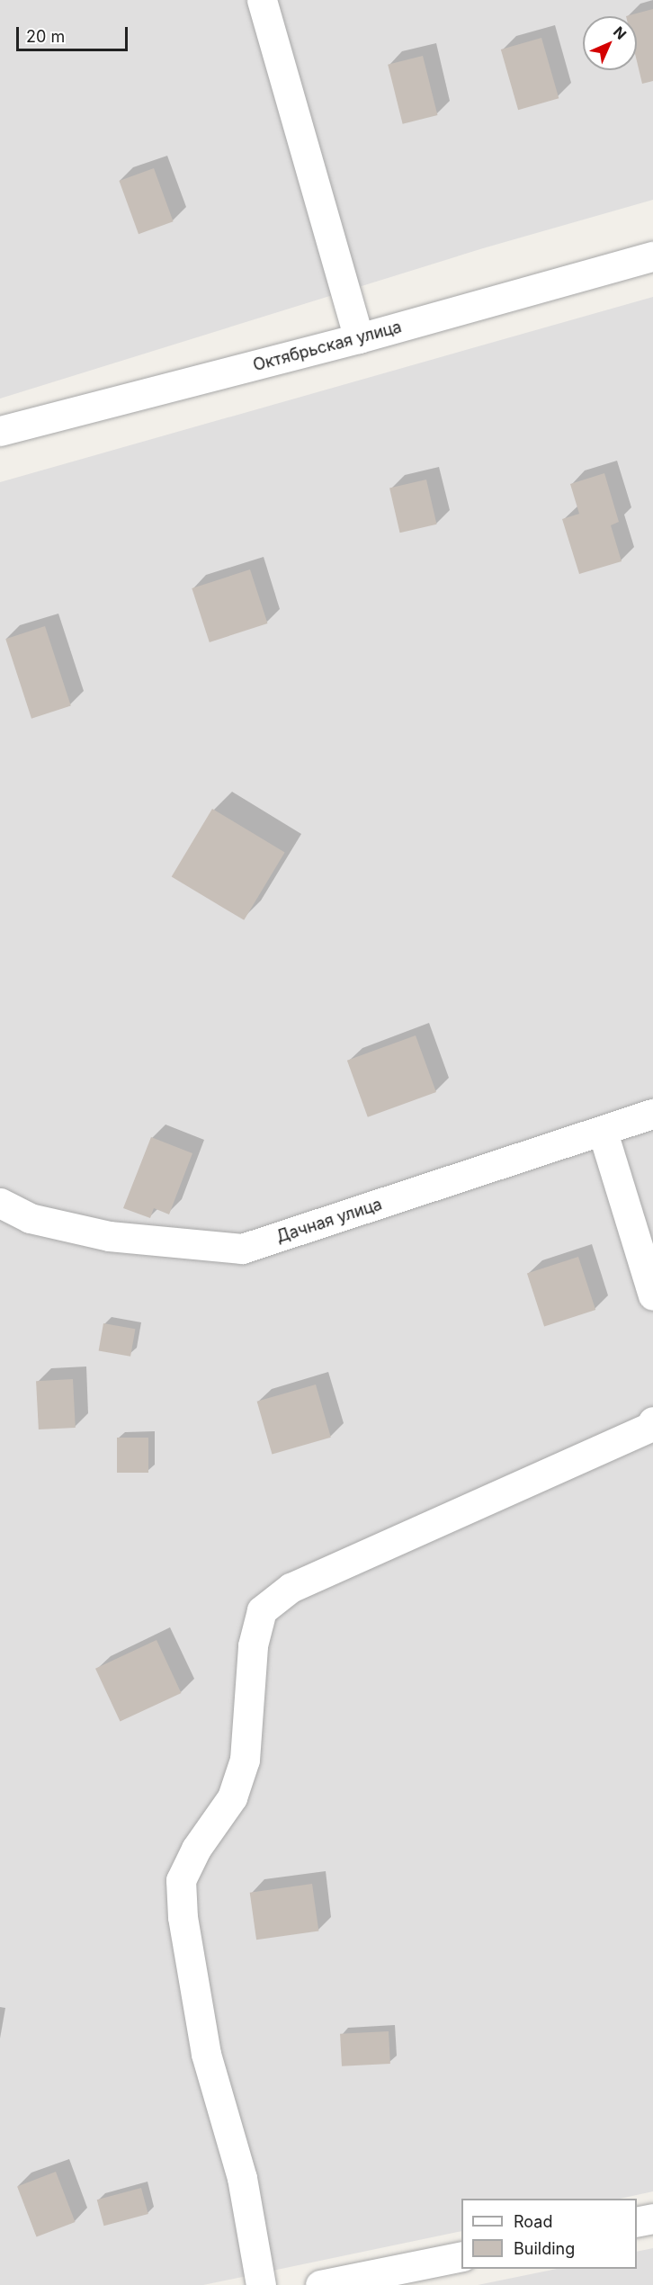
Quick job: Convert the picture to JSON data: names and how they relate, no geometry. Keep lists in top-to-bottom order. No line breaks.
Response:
{"streets":{"street":["Октябрьская улица","Дачная улица"]},"legend":["Road","Building"],"scale_bar":"20 m","north":"top right"}
